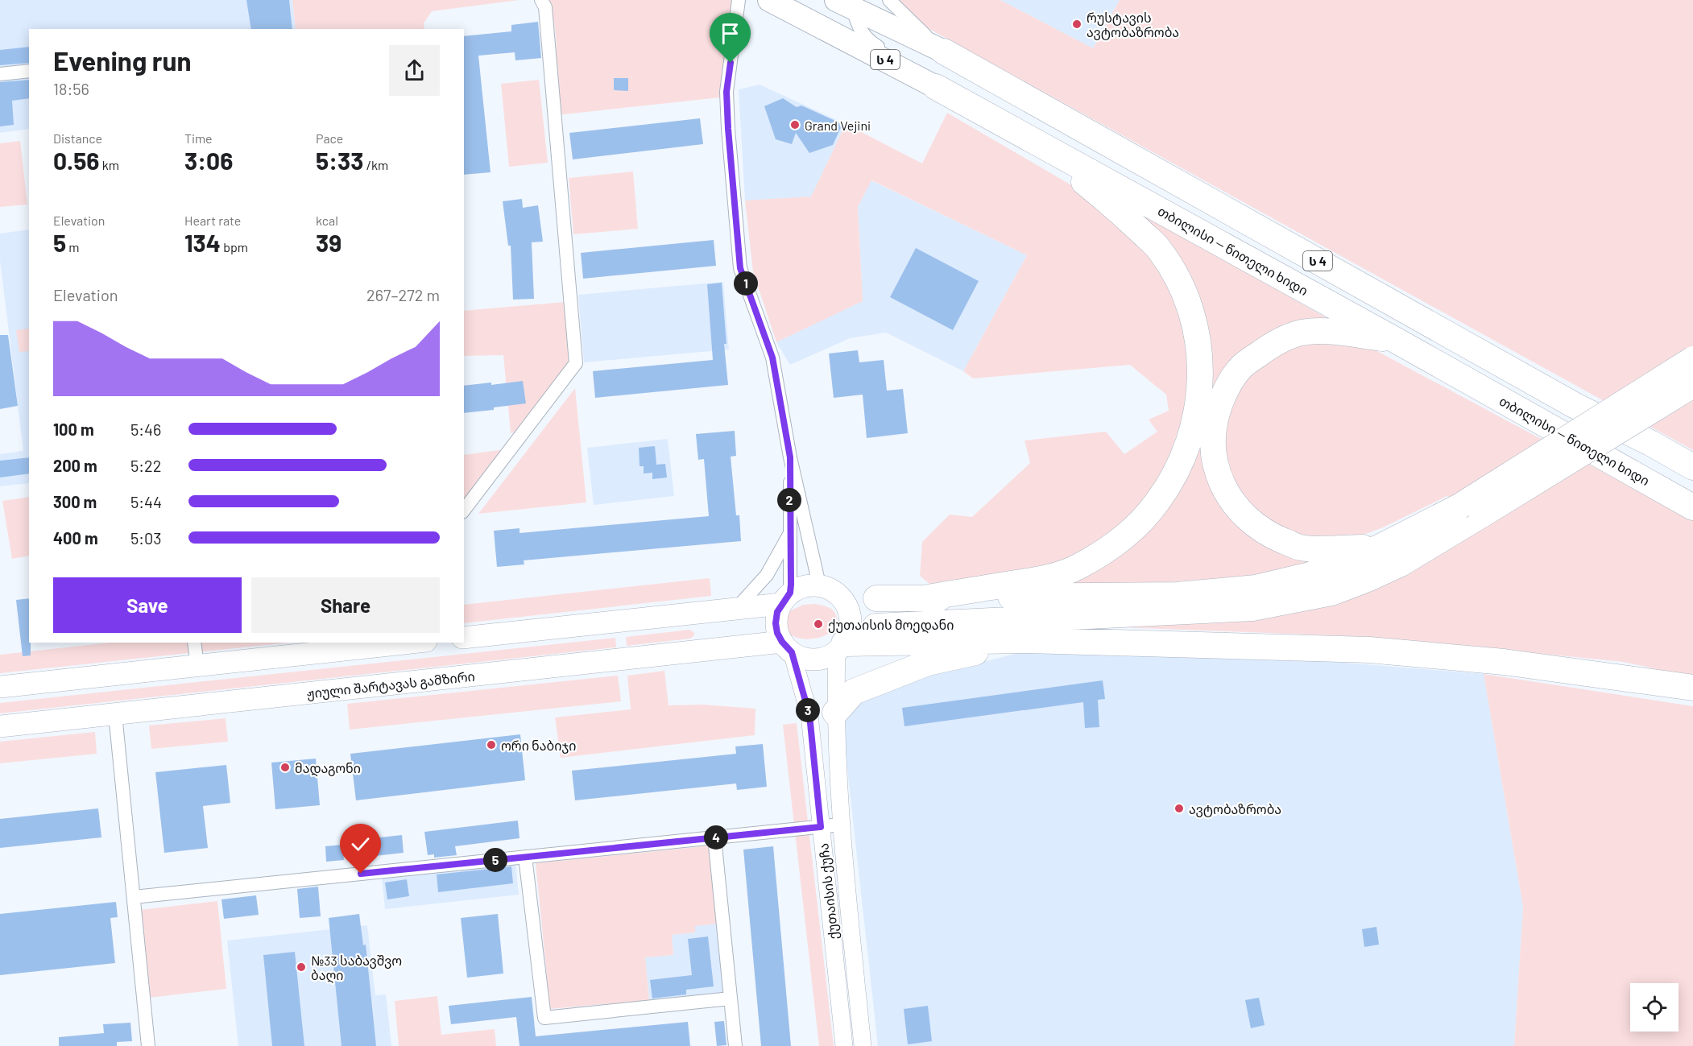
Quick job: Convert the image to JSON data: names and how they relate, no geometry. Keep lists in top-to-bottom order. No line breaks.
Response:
{"streets":{"highway":["ს 4","თბილისი — წითელი ხიდი"],"main road":["ჟიული შარტავას გამზირი"],"street":["ქუთაისის ქუჩა"]},"crossings":[["ჟიული შარტავას გამზირი","ქუთაისის ქუჩა"]],"places":["რუსტავის ავტობაზრობა","Grand Vejini","ქუთაისის მოედანი","ორი ნაბიჯი","მადაგონი","ავტობაზრობა","№33 საბავშვო ბაღი"],"page":{"heading":["Evening run","18:56"],"stats":[["Distance","0.56 km"],["Time","3:06"],["Pace","5:33 /km"],["Elevation","5 m"],["Heart rate","134 bpm"],["kcal","39"]],"pins":["1","2","3","4","5"],"chart":["Elevation","267–272 m"],"list":[{"name":"100 m","note":"5:46"},{"name":"200 m","note":"5:22"},{"name":"300 m","note":"5:44"},{"name":"400 m","note":"5:03"}],"buttons":["Save","Share"]}}
